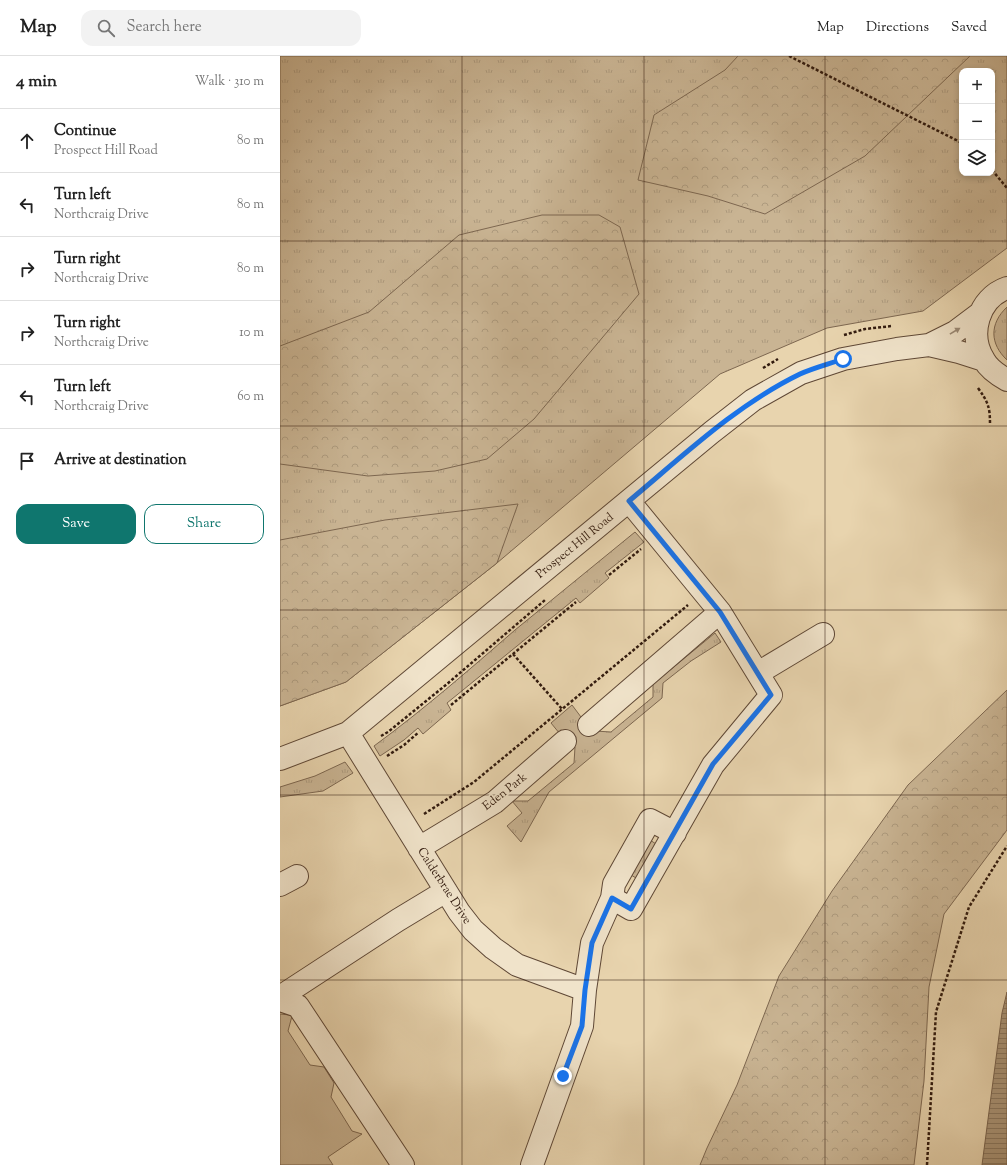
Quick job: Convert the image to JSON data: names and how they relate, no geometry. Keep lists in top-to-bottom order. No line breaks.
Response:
{"streets":{"street":["Prospect Hill Road","Eden Park","Calderbrae Drive"]},"crossings":[["Prospect Hill Road","Calderbrae Drive"],["Eden Park","Calderbrae Drive"]],"page":{"header":"Map","search":"Search here","nav":["Map","Directions","Saved"],"heading":["4 min","Walk · 310 m"],"map_buttons":["+","−"],"list":[["Continue","Prospect Hill Road","80 m"],["Turn left","Northcraig Drive","80 m"],["Turn right","Northcraig Drive","80 m"],["Turn right","Northcraig Drive","10 m"],["Turn left","Northcraig Drive","60 m"],"Arrive at destination"],"buttons":["Save","Share"]}}
